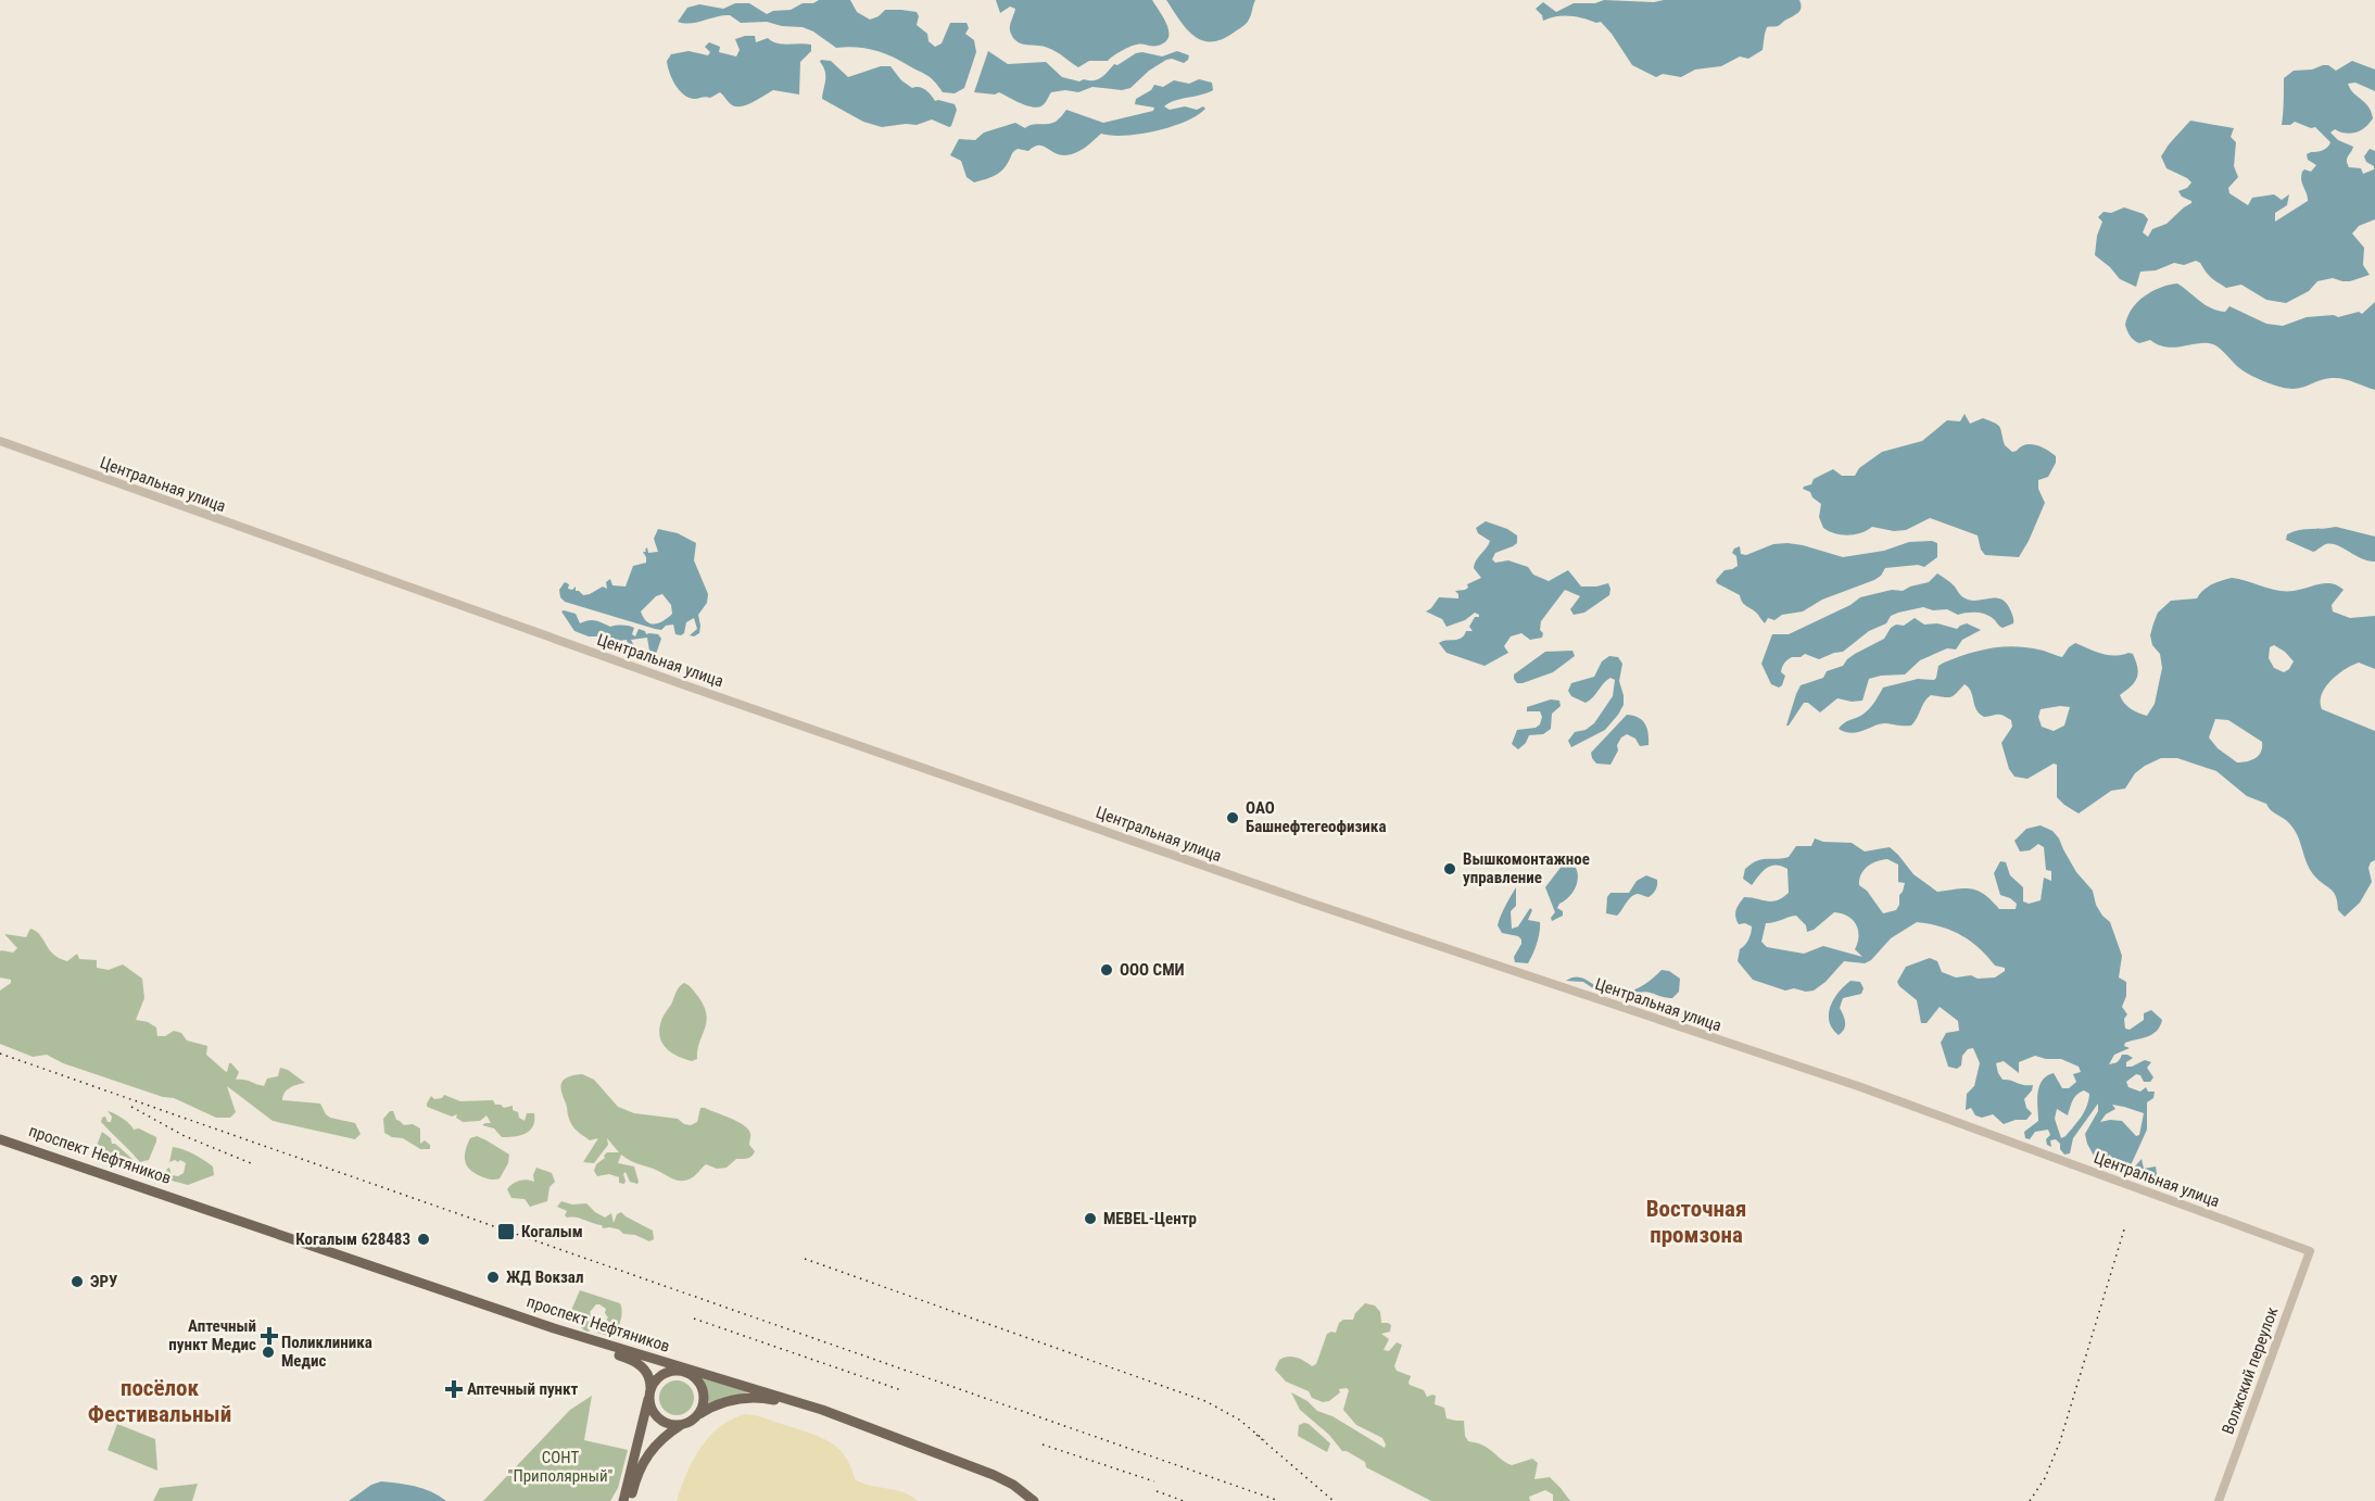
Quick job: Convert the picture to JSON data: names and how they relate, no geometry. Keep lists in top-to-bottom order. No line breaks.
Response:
{"streets":{"main road":["проспект Нефтяников"],"street":["Центральная улица","Волжский переулок"]},"crossings":[["Центральная улица","Волжский переулок"]],"districts":["Восточная промзона","посёлок Фестивальный"],"parks":["СОНТ \"Приполярный\""],"places":{"other":["ОАО Башнефтегеофизика","Вышкомонтажное управление","ООО СМИ","MEBEL-Центр","Когалым 628483","ЖД Вокзал","ЭРУ","Поликлиника Медис"],"transit":["Когалым"],"health":["Аптечный пункт Медис","Аптечный пункт"]}}
